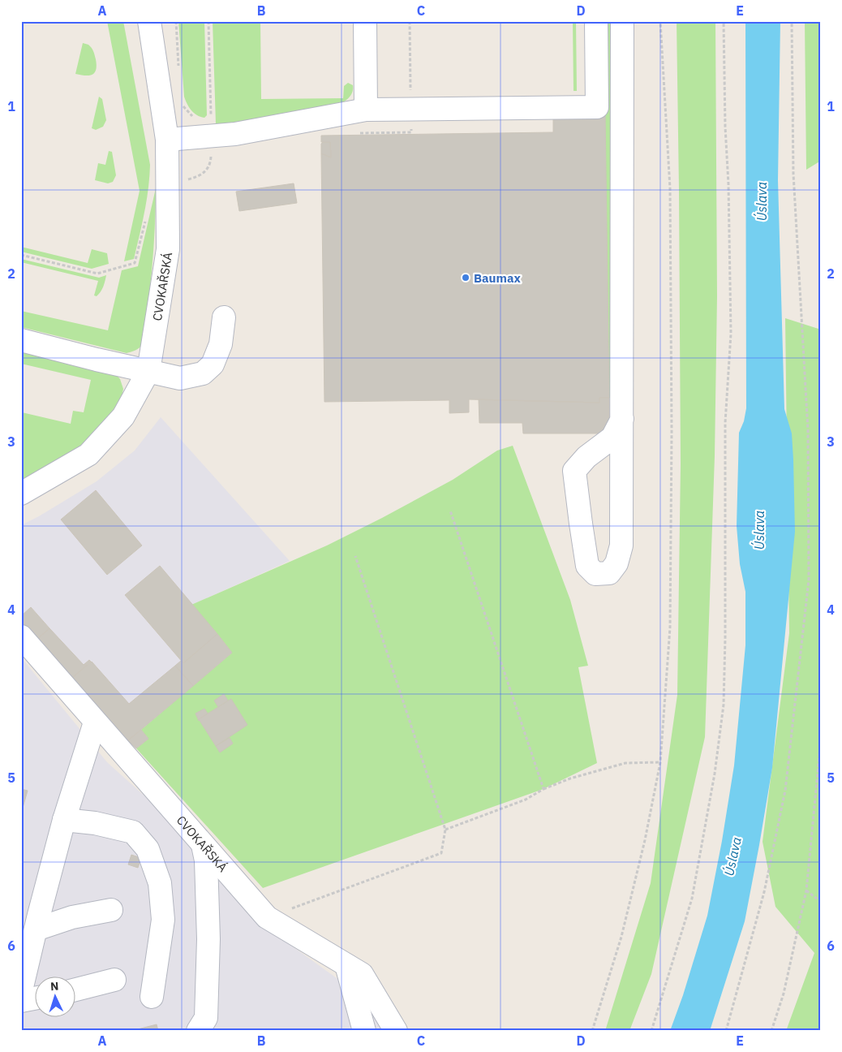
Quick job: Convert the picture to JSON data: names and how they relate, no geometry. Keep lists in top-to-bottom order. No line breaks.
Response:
{"streets":{"street":["CVOKAŘSKÁ"]},"water":["Úslava"],"places":["Baumax"],"north":"top","grid":{"columns":["A","B","C","D","E"],"rows":["1","2","3","4","5","6"]}}
